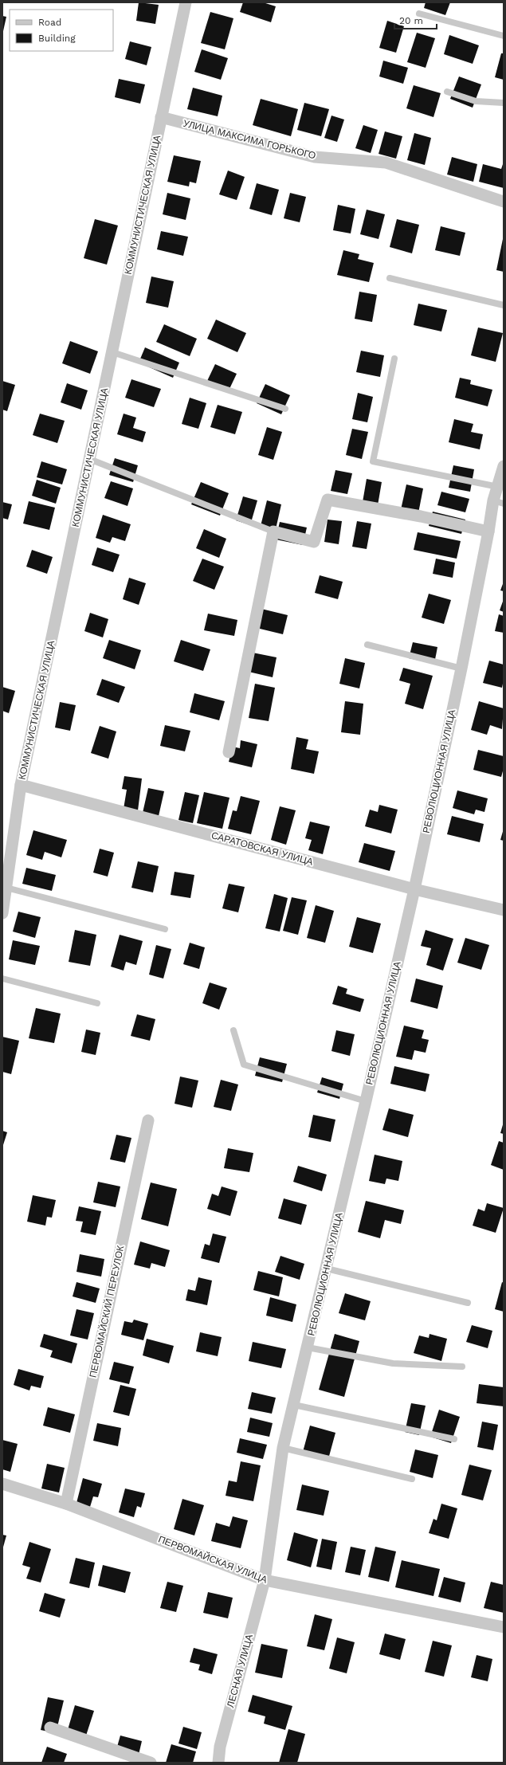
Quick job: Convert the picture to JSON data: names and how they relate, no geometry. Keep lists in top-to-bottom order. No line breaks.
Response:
{"streets":{"street":["УЛИЦА МАКСИМА ГОРЬКОГО","КОММУНИСТИЧЕСКАЯ УЛИЦА","РЕВОЛЮЦИОННАЯ УЛИЦА","САРАТОВСКАЯ УЛИЦА","ПЕРВОМАЙСКИЙ ПЕРЕУЛОК","ПЕРВОМАЙСКАЯ УЛИЦА","ЛЕСНАЯ УЛИЦА"]},"crossings":[["УЛИЦА МАКСИМА ГОРЬКОГО","КОММУНИСТИЧЕСКАЯ УЛИЦА"],["КОММУНИСТИЧЕСКАЯ УЛИЦА","САРАТОВСКАЯ УЛИЦА"],["РЕВОЛЮЦИОННАЯ УЛИЦА","САРАТОВСКАЯ УЛИЦА"],["РЕВОЛЮЦИОННАЯ УЛИЦА","ПЕРВОМАЙСКАЯ УЛИЦА"],["РЕВОЛЮЦИОННАЯ УЛИЦА","ЛЕСНАЯ УЛИЦА"],["ПЕРВОМАЙСКИЙ ПЕРЕУЛОК","ПЕРВОМАЙСКАЯ УЛИЦА"],["ПЕРВОМАЙСКАЯ УЛИЦА","ЛЕСНАЯ УЛИЦА"]],"legend":["Road","Building"],"scale_bar":"20 m"}
